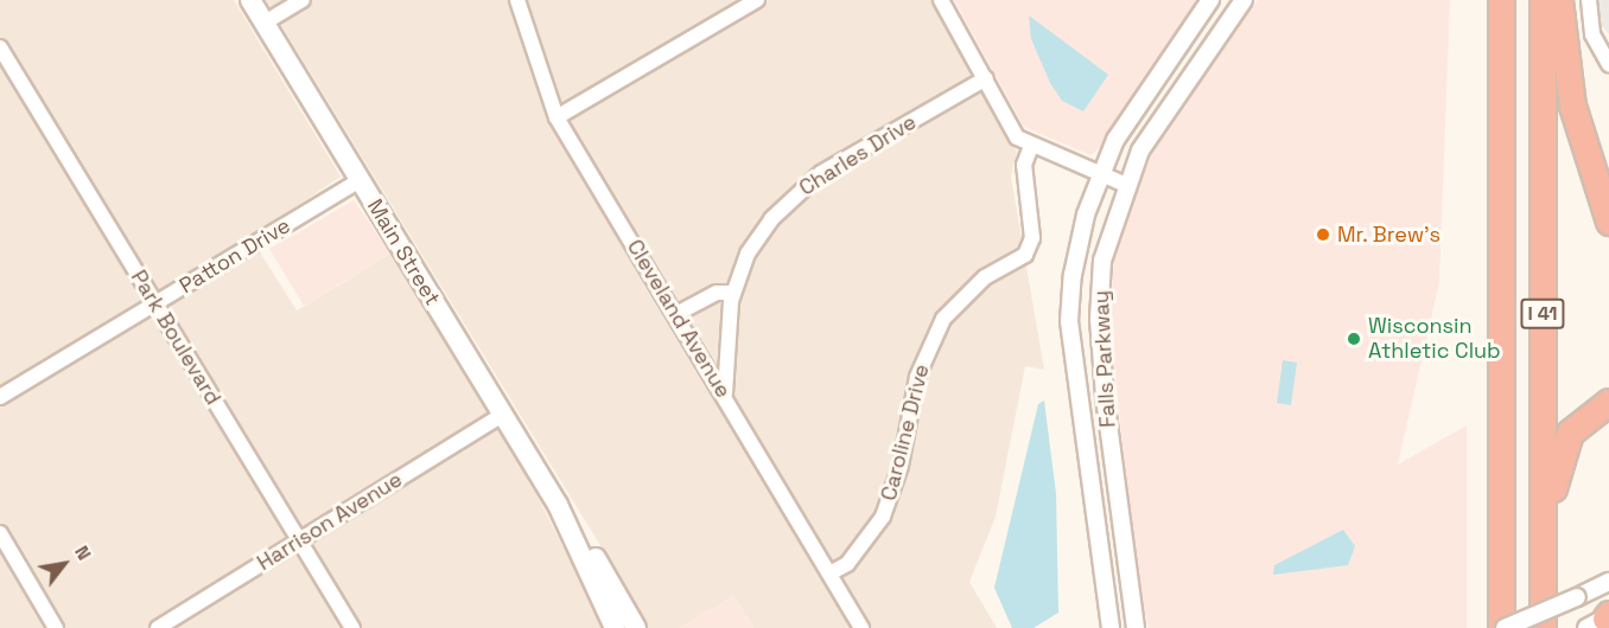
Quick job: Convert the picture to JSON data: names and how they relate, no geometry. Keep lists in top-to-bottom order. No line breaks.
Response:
{"streets":{"highway":["I 41"],"main road":["Main Street"],"street":["Charles Drive","Patton Drive","Cleveland Avenue","Park Boulevard","Falls Parkway","Caroline Drive","Harrison Avenue"]},"crossings":[["Charles Drive","Cleveland Avenue"],["Main Street","Patton Drive"],["Main Street","Harrison Avenue"],["Patton Drive","Park Boulevard"],["Cleveland Avenue","Caroline Drive"],["Park Boulevard","Harrison Avenue"]],"places":["Mr. Brew's","Wisconsin Athletic Club"],"north":"top right"}
